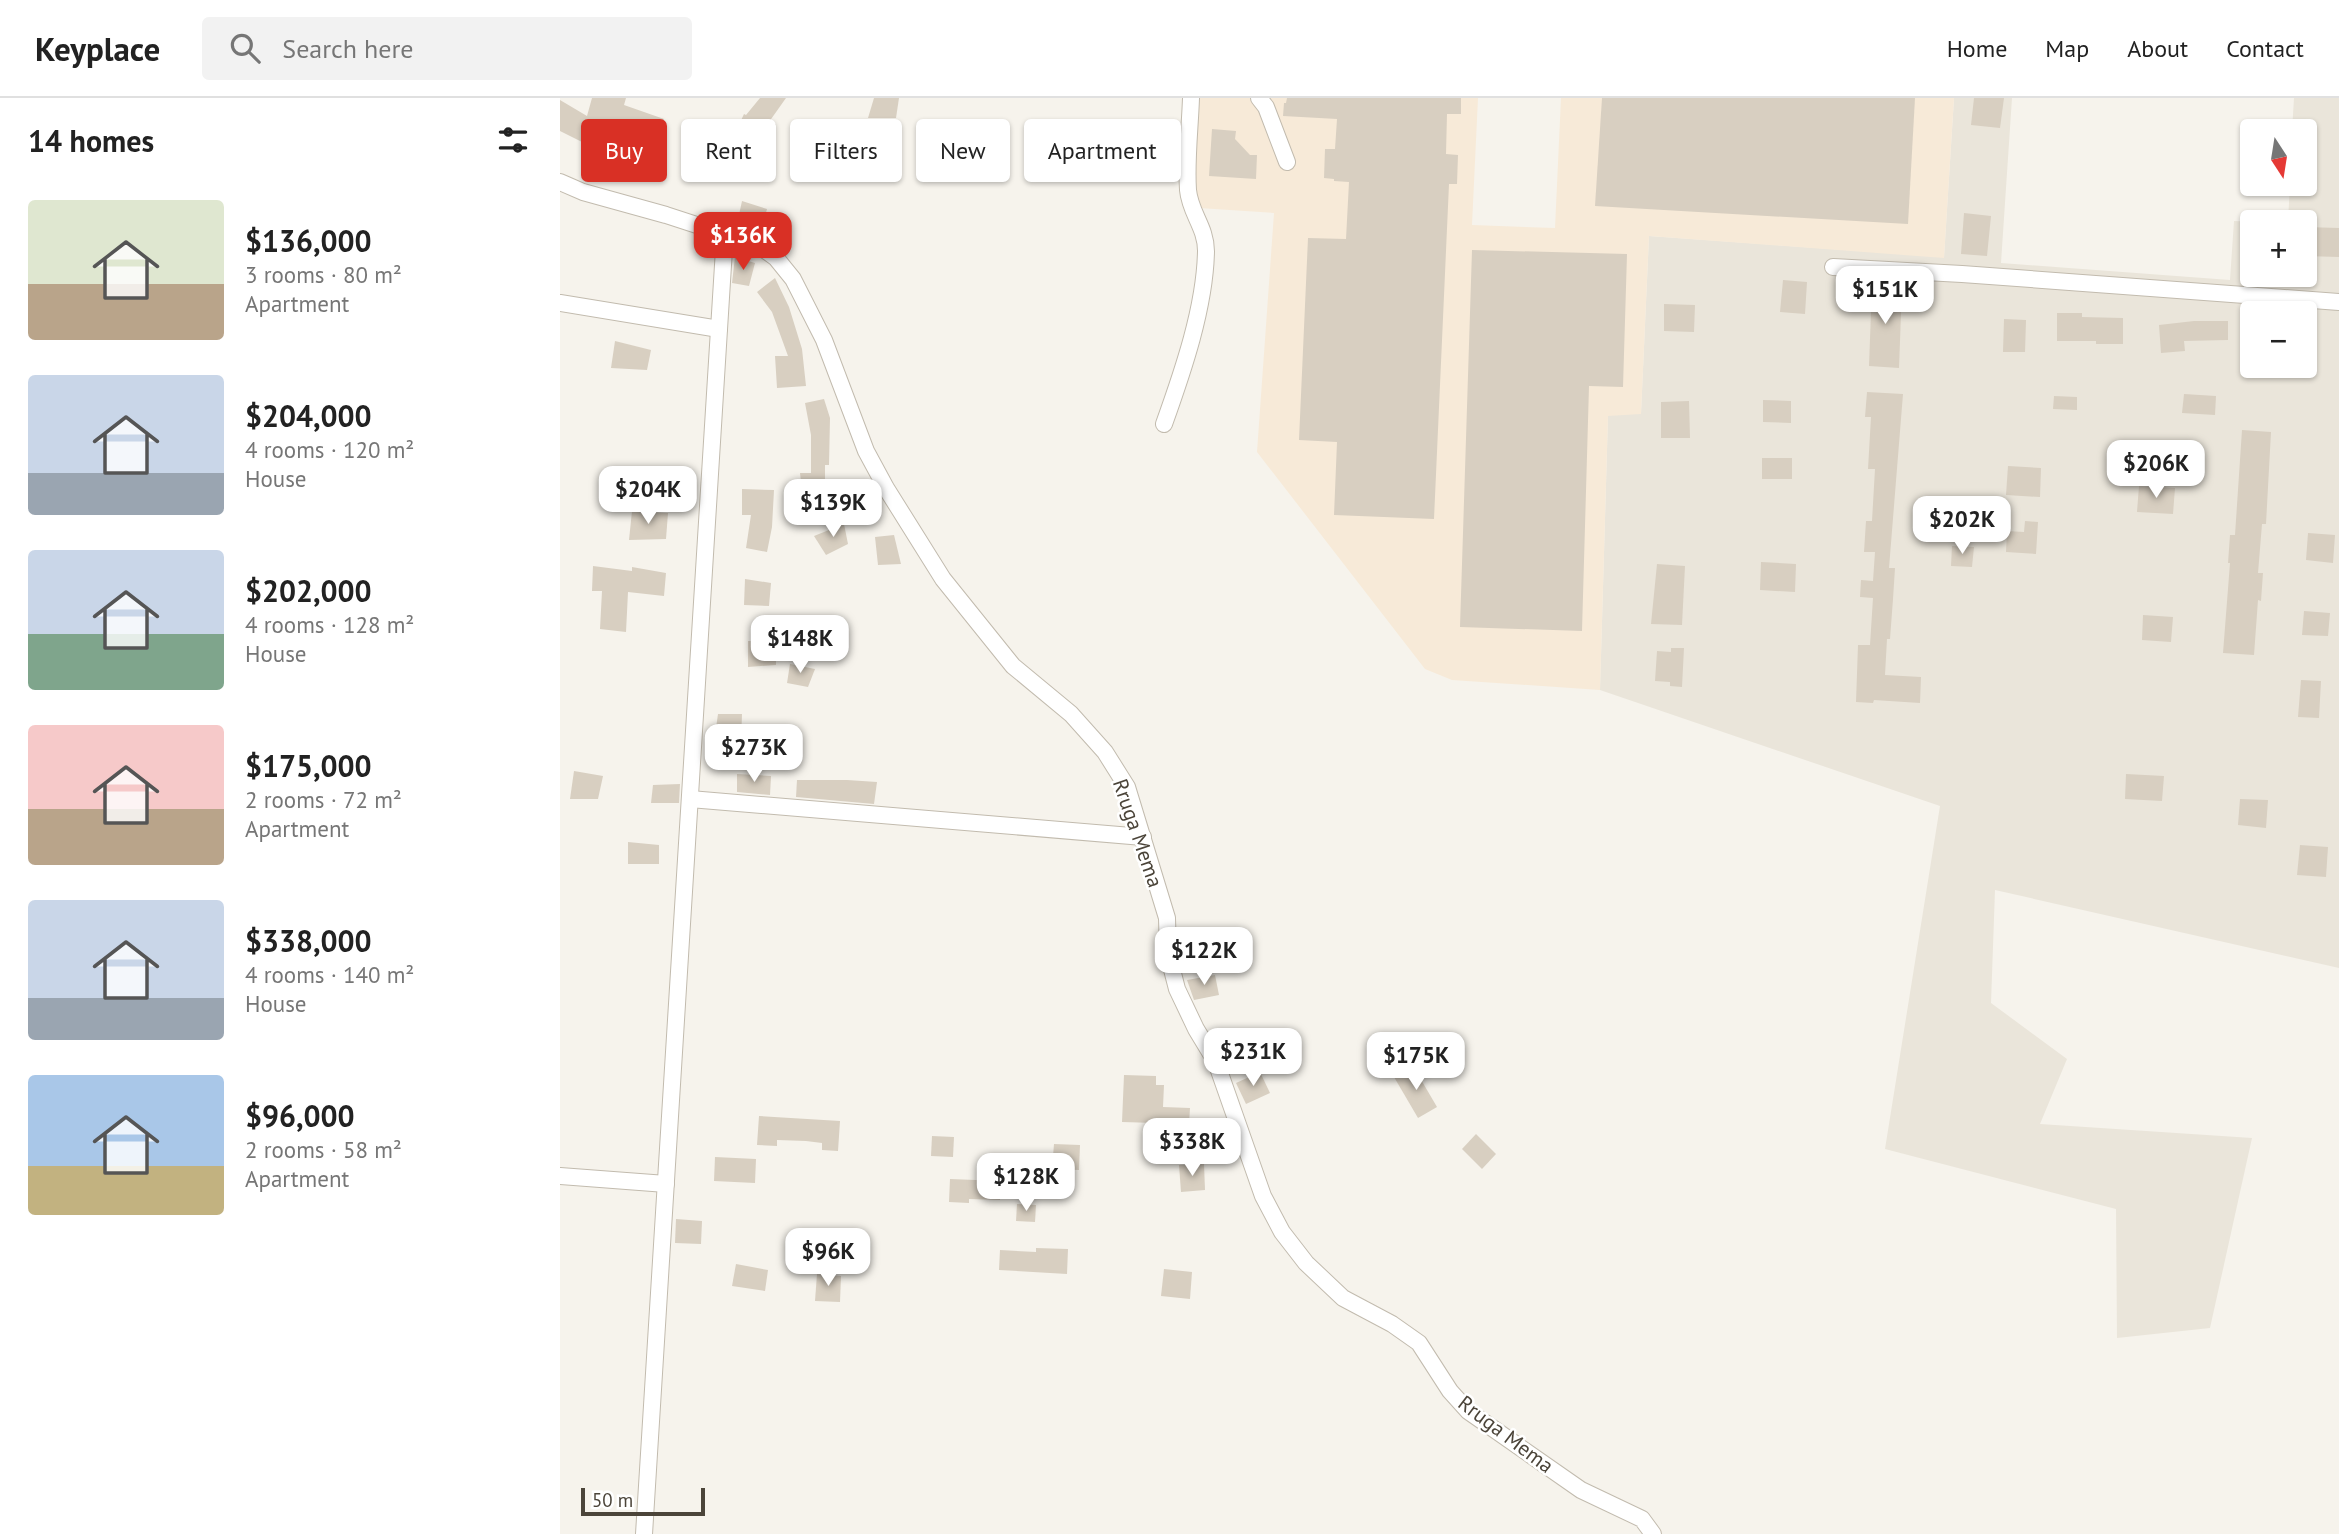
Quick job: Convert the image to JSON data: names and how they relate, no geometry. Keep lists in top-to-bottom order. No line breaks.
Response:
{"streets":{"lane":["Rruga Mema"]},"scale_bar":"50 m","north":"bottom","page":{"header":"Keyplace","search":"Search here","nav":["Home","Map","About","Contact"],"heading":"14 homes","map_buttons":["+","−"],"chip":["Buy","Rent","Filters","New","Apartment"],"list":[{"name":"$136,000","note":"3 rooms · 80 m² · Apartment"},{"name":"$204,000","note":"4 rooms · 120 m² · House"},{"name":"$202,000","note":"4 rooms · 128 m² · House"},{"name":"$175,000","note":"2 rooms · 72 m² · Apartment"},{"name":"$338,000","note":"4 rooms · 140 m² · House"},{"name":"$96,000","note":"2 rooms · 58 m² · Apartment"}],"price":["$136K","$151K","$206K","$204K","$139K","$202K","$148K","$273K","$122K","$231K","$175K","$338K","$128K","$96K"],"scale":"50 m"}}
